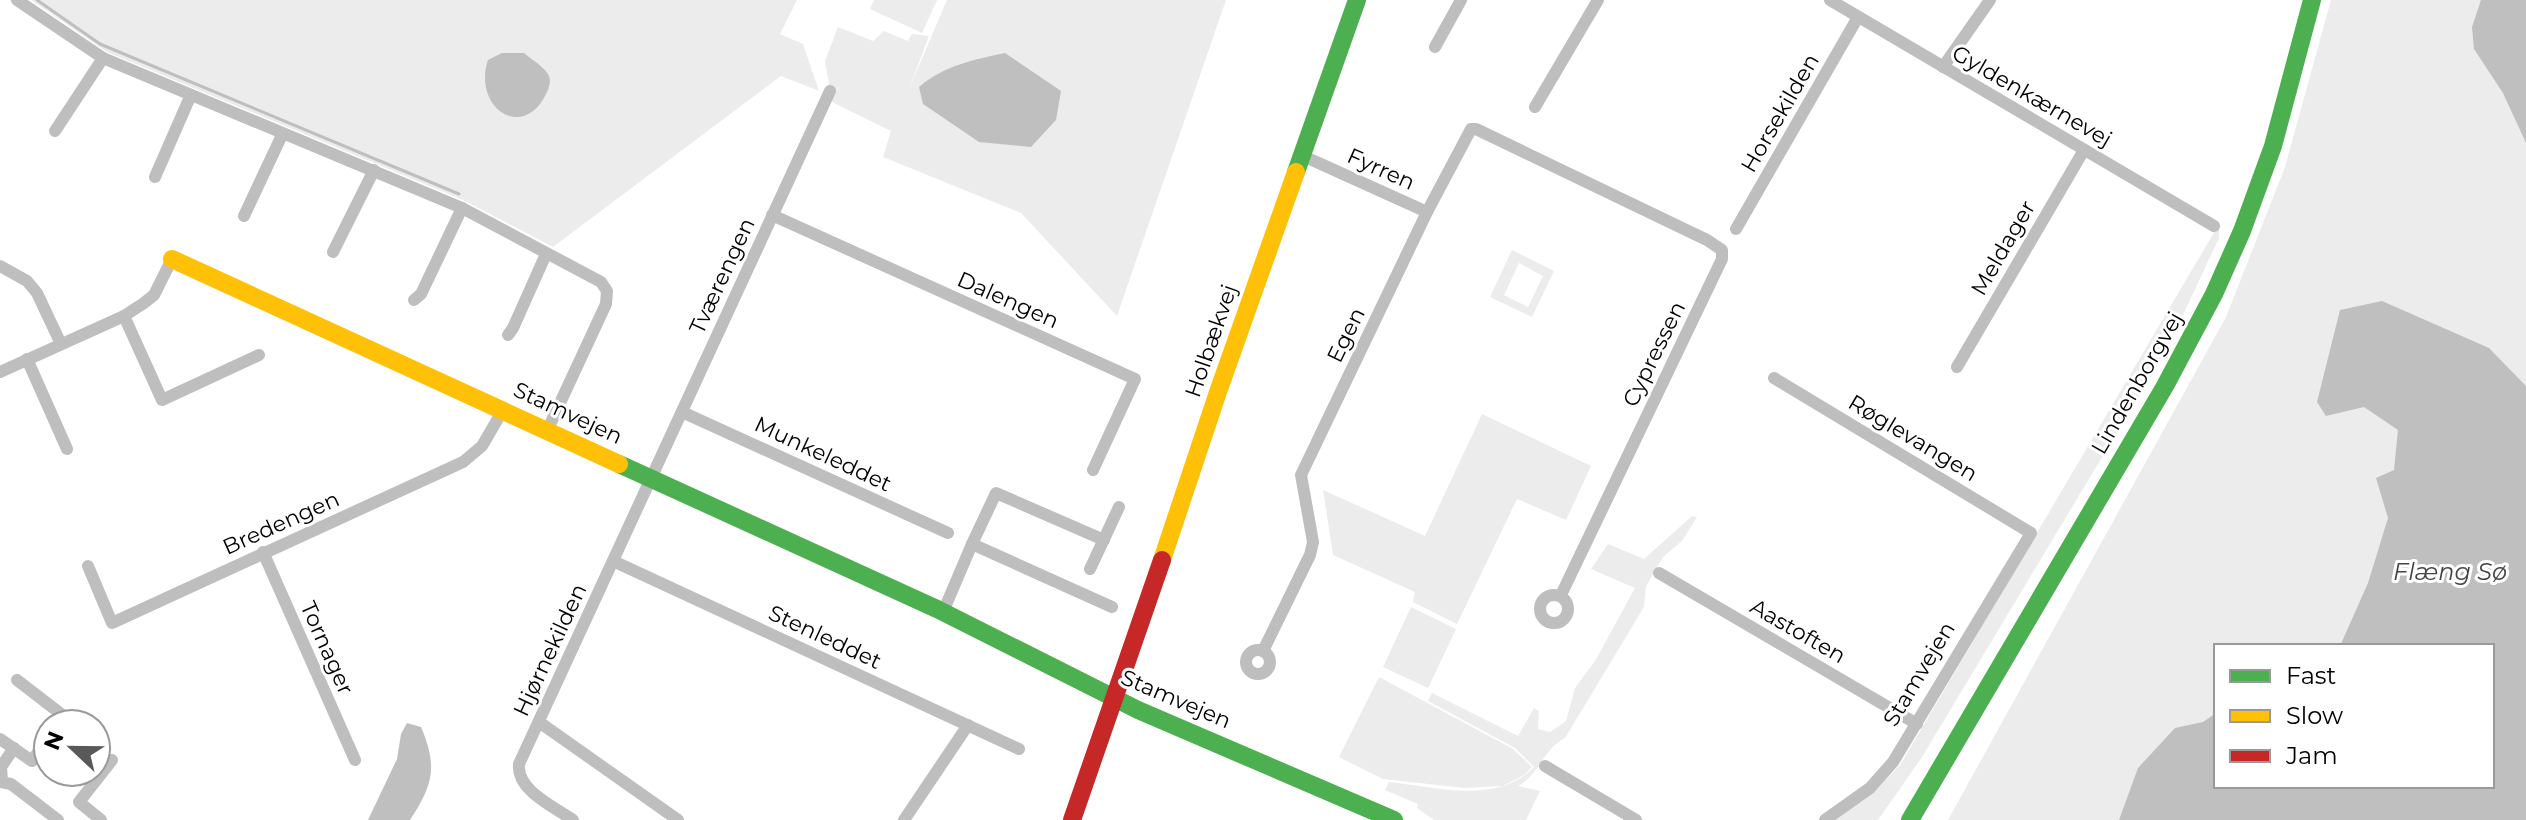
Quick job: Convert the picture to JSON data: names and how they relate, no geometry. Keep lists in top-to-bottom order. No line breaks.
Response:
{"streets":{"street":["Gyldenkærnevej","Horsekilden","Fyrren","Meldager","Tværengen","Dalengen","Egen","Holbækvej","Cypressen","Lindenborgvej","Stamvejen","Røglevangen","Munkeleddet","Bredengen","Aastoften","Stenleddet","Tornager","Hjørnekilden"]},"crossings":[["Gyldenkærnevej","Horsekilden"],["Gyldenkærnevej","Meldager"],["Fyrren","Egen"],["Fyrren","Holbækvej"],["Fyrren","Cypressen"],["Tværengen","Dalengen"],["Tværengen","Stamvejen"],["Tværengen","Munkeleddet"],["Tværengen","Hjørnekilden"],["Holbækvej","Stamvejen"],["Stamvejen","Røglevangen"],["Stamvejen","Bredengen"],["Stamvejen","Aastoften"],["Stamvejen","Hjørnekilden"],["Bredengen","Tornager"],["Stenleddet","Hjørnekilden"]],"water":["Flæng Sø"],"legend":["Fast","Slow","Jam"],"north":"left"}
